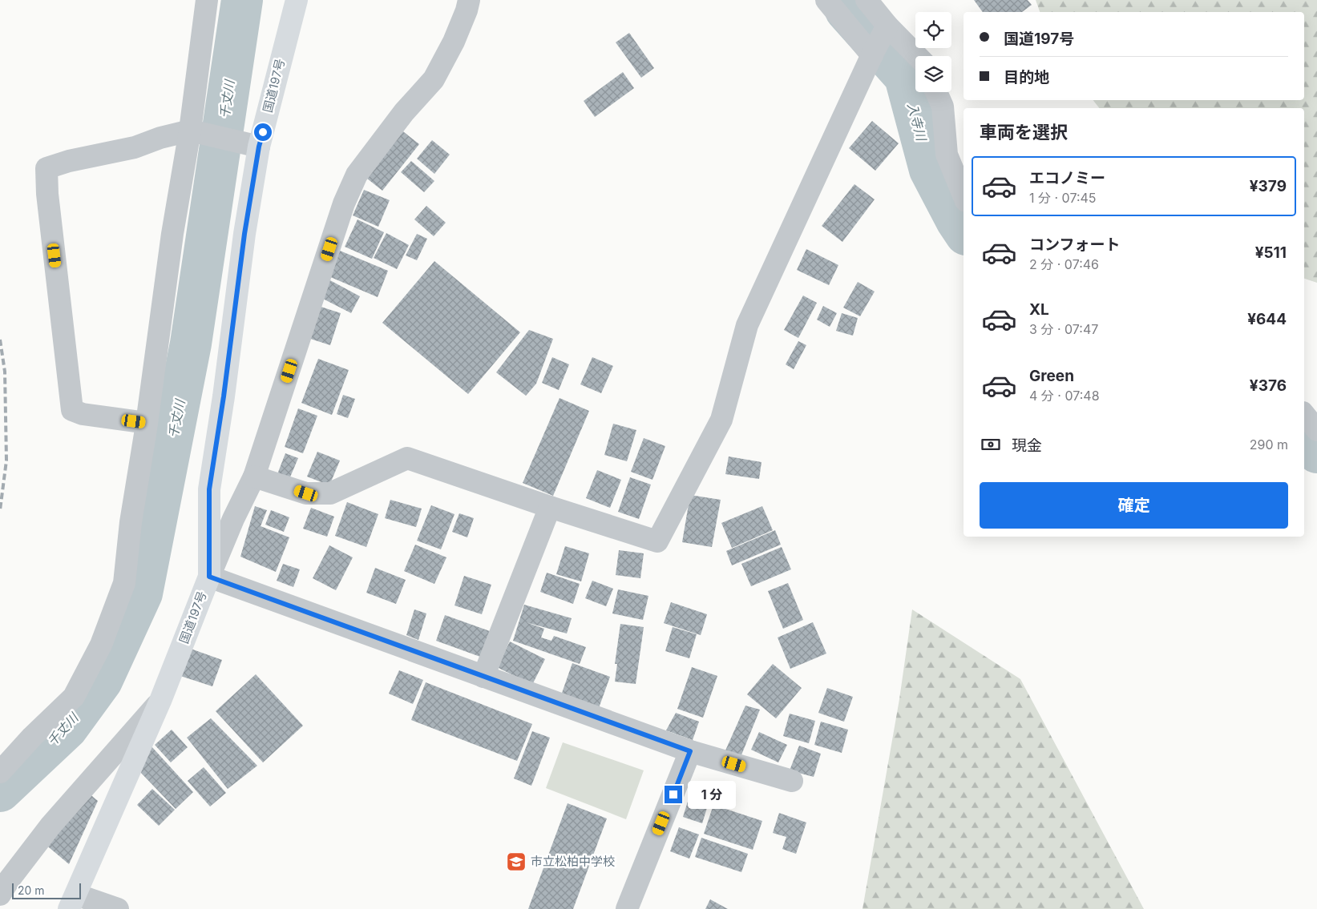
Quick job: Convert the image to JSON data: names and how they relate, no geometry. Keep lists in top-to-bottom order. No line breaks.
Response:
{"streets":{"highway":["国道197号"]},"water":["千丈川","入寺川"],"places":{"school or university":["市立松柏中学校"]},"scale_bar":"20 m","page":{"banner":["国道197号","目的地"],"heading":"車両を選択","list":[{"name":"エコノミー","note":"1 分 · 07:45","value":"¥379"},{"name":"コンフォート","note":"2 分 · 07:46","value":"¥511"},{"name":"XL","note":"3 分 · 07:47","value":"¥644"},{"name":"Green","note":"4 分 · 07:48","value":"¥376"}],"pay":["現金","290 m"],"buttons":"確定","bubble":"1 分","scale":"20 m"}}
